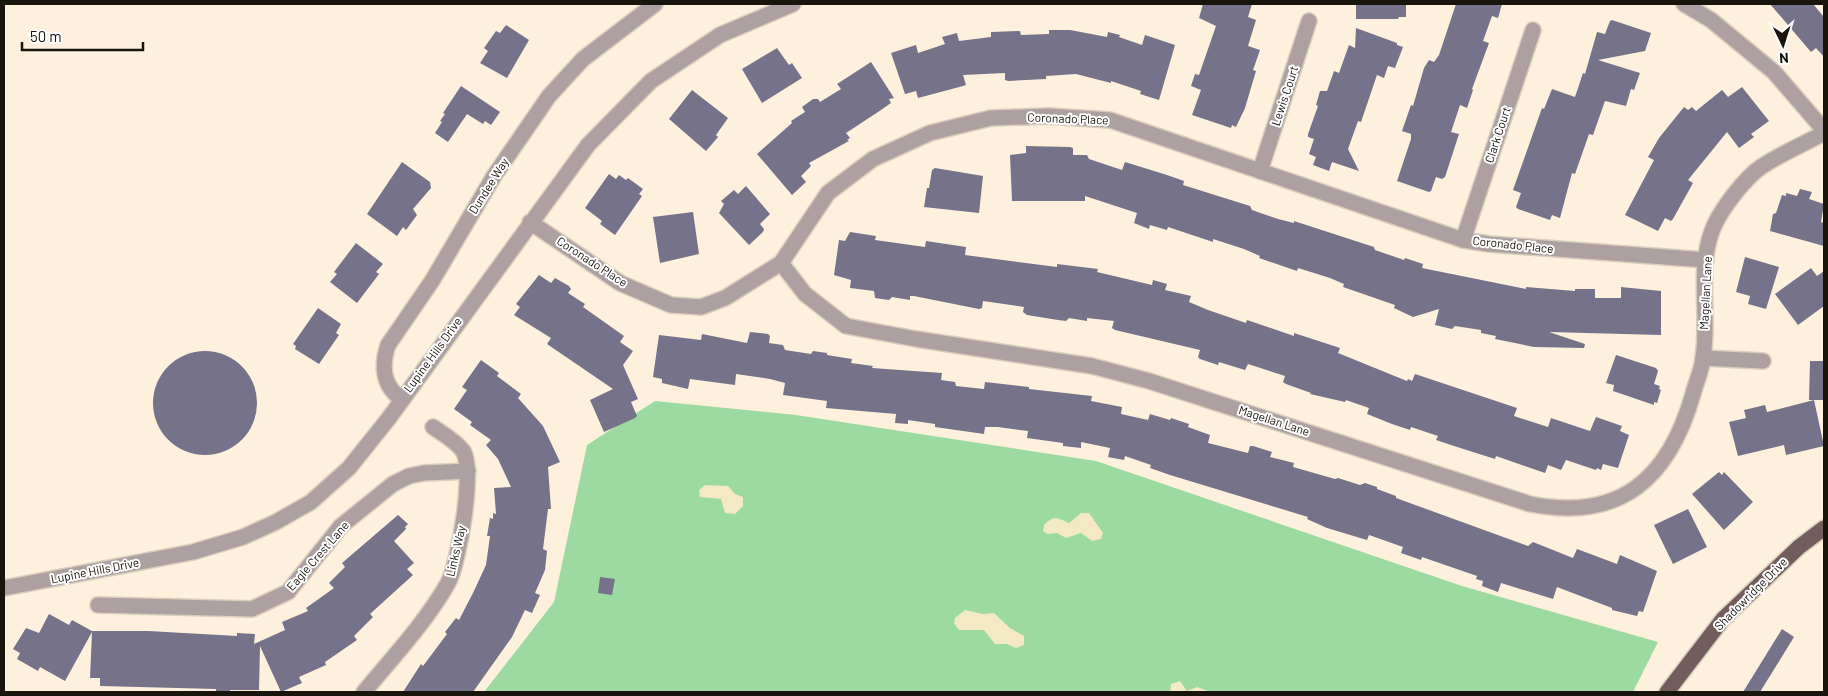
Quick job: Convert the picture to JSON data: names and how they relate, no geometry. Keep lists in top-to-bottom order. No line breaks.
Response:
{"streets":{"main road":["Shadowridge Drive"],"street":["Lewis Court","Coronado Place","Clark Court","Dundee Way","Magellan Lane","Lupine Hills Drive","Links Way","Eagle Crest Lane"]},"crossings":[["Lewis Court","Coronado Place"],["Coronado Place","Clark Court"],["Coronado Place","Magellan Lane"],["Coronado Place","Lupine Hills Drive"],["Dundee Way","Lupine Hills Drive"],["Links Way","Eagle Crest Lane"]],"scale_bar":"50 m","north":"bottom"}
